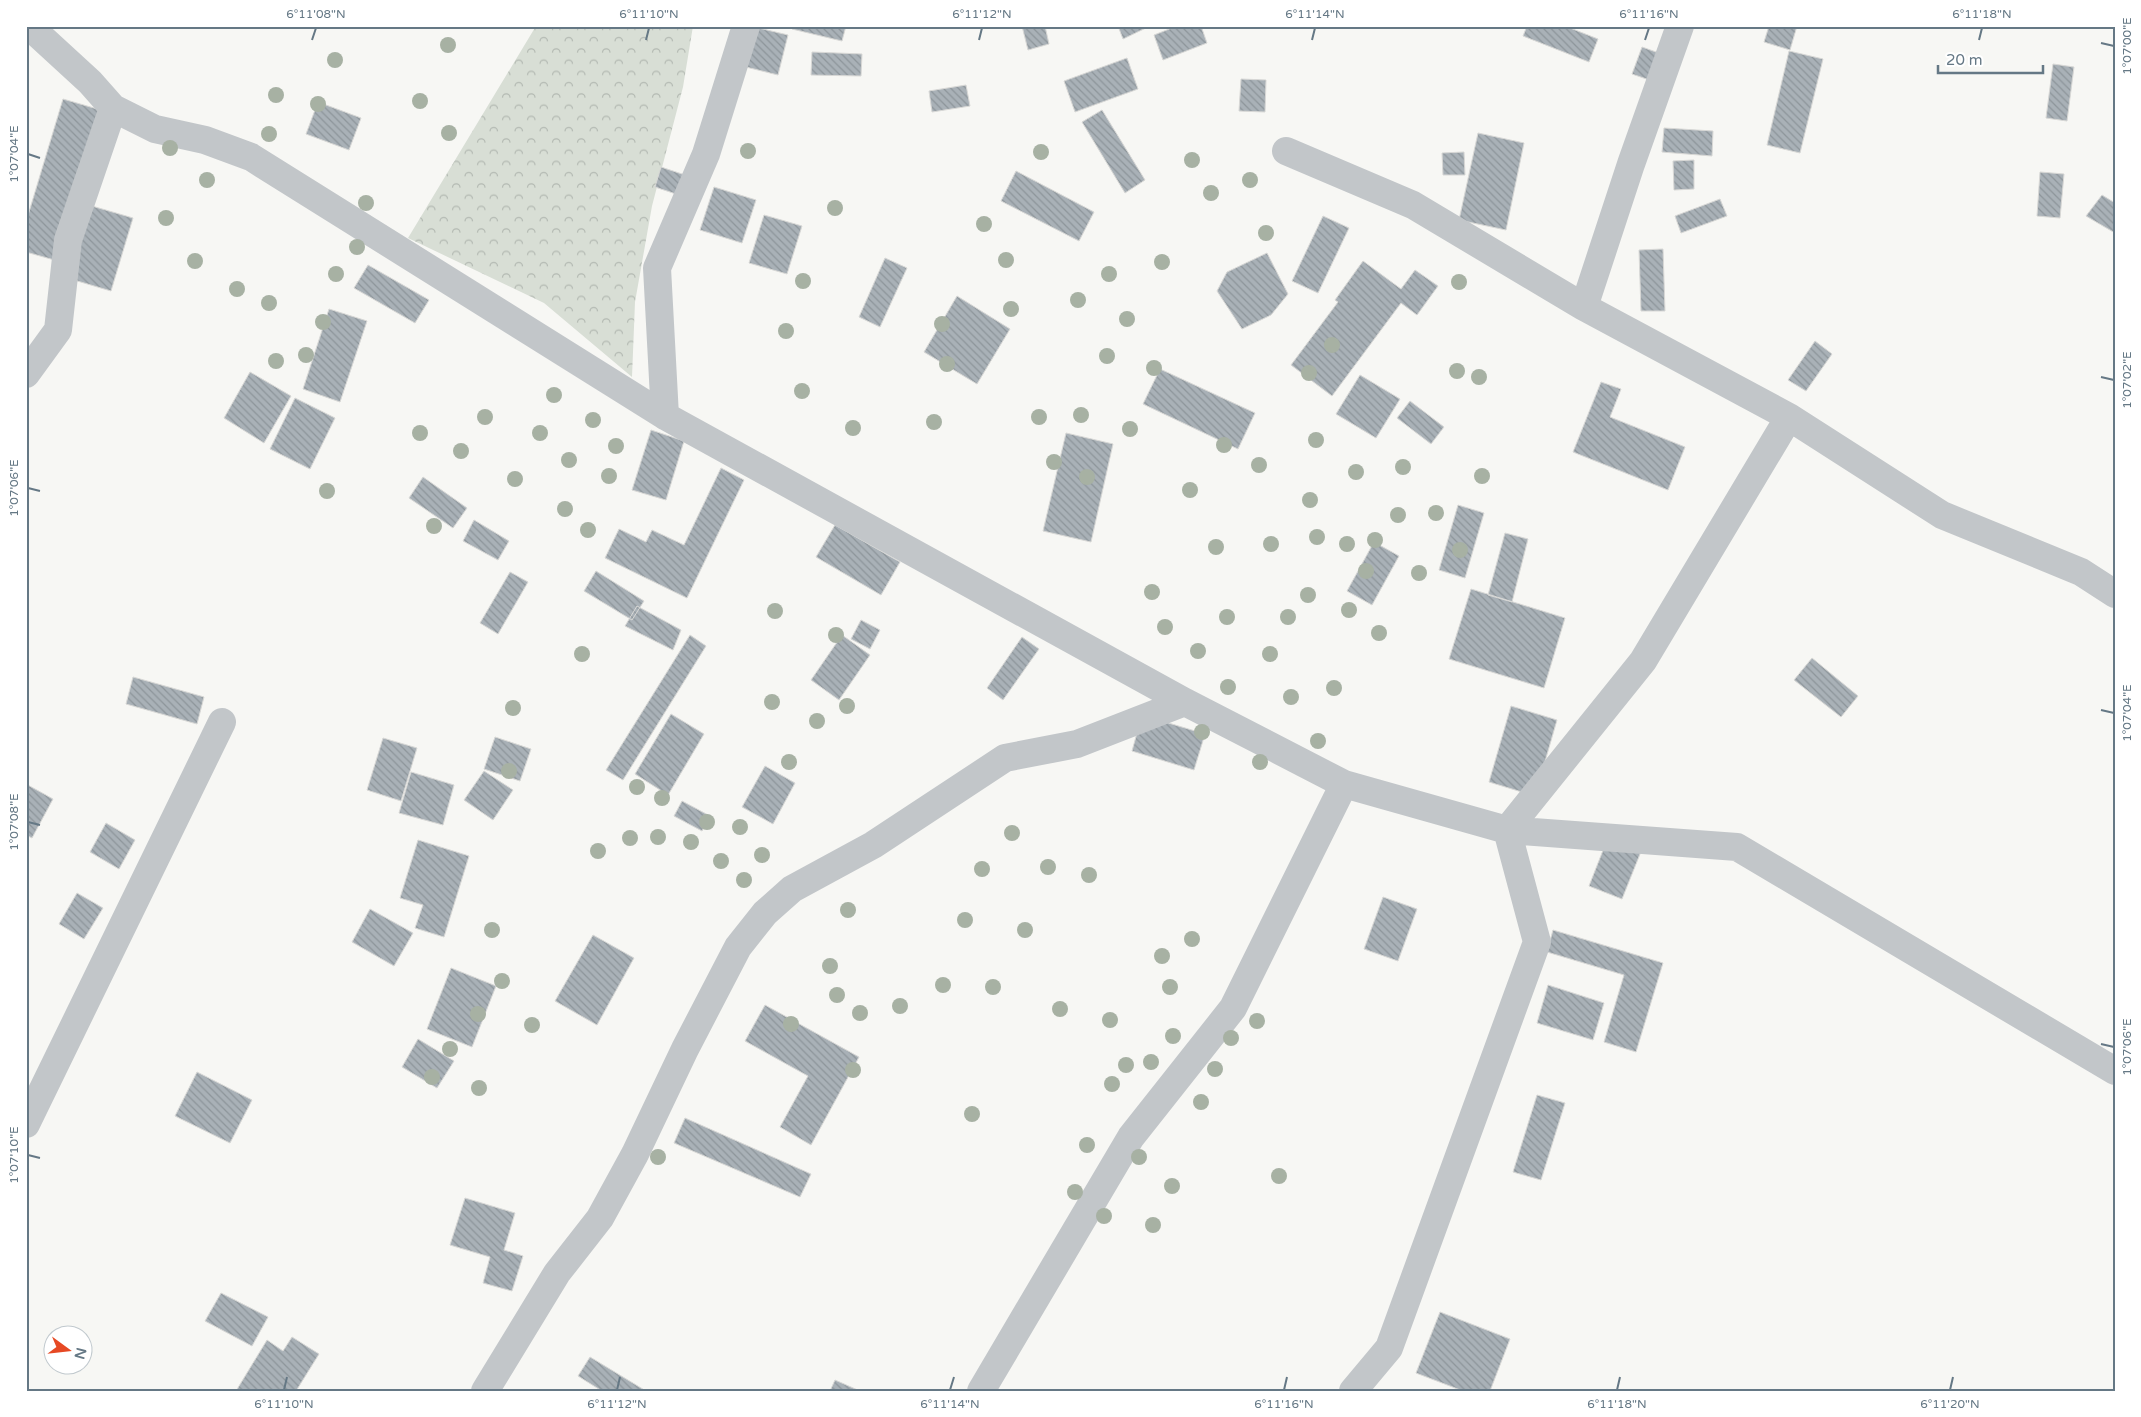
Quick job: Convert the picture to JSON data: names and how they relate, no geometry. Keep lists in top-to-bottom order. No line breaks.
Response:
{"scale_bar":"20 m","north":"right","coordinates":["6°11'08\"N","6°11'10\"N","6°11'12\"N","6°11'14\"N","6°11'16\"N","6°11'18\"N","1°07'00\"E","1°07'04\"E","1°07'02\"E","1°07'06\"E","1°07'08\"E","1°07'10\"E","6°11'20\"N"]}
